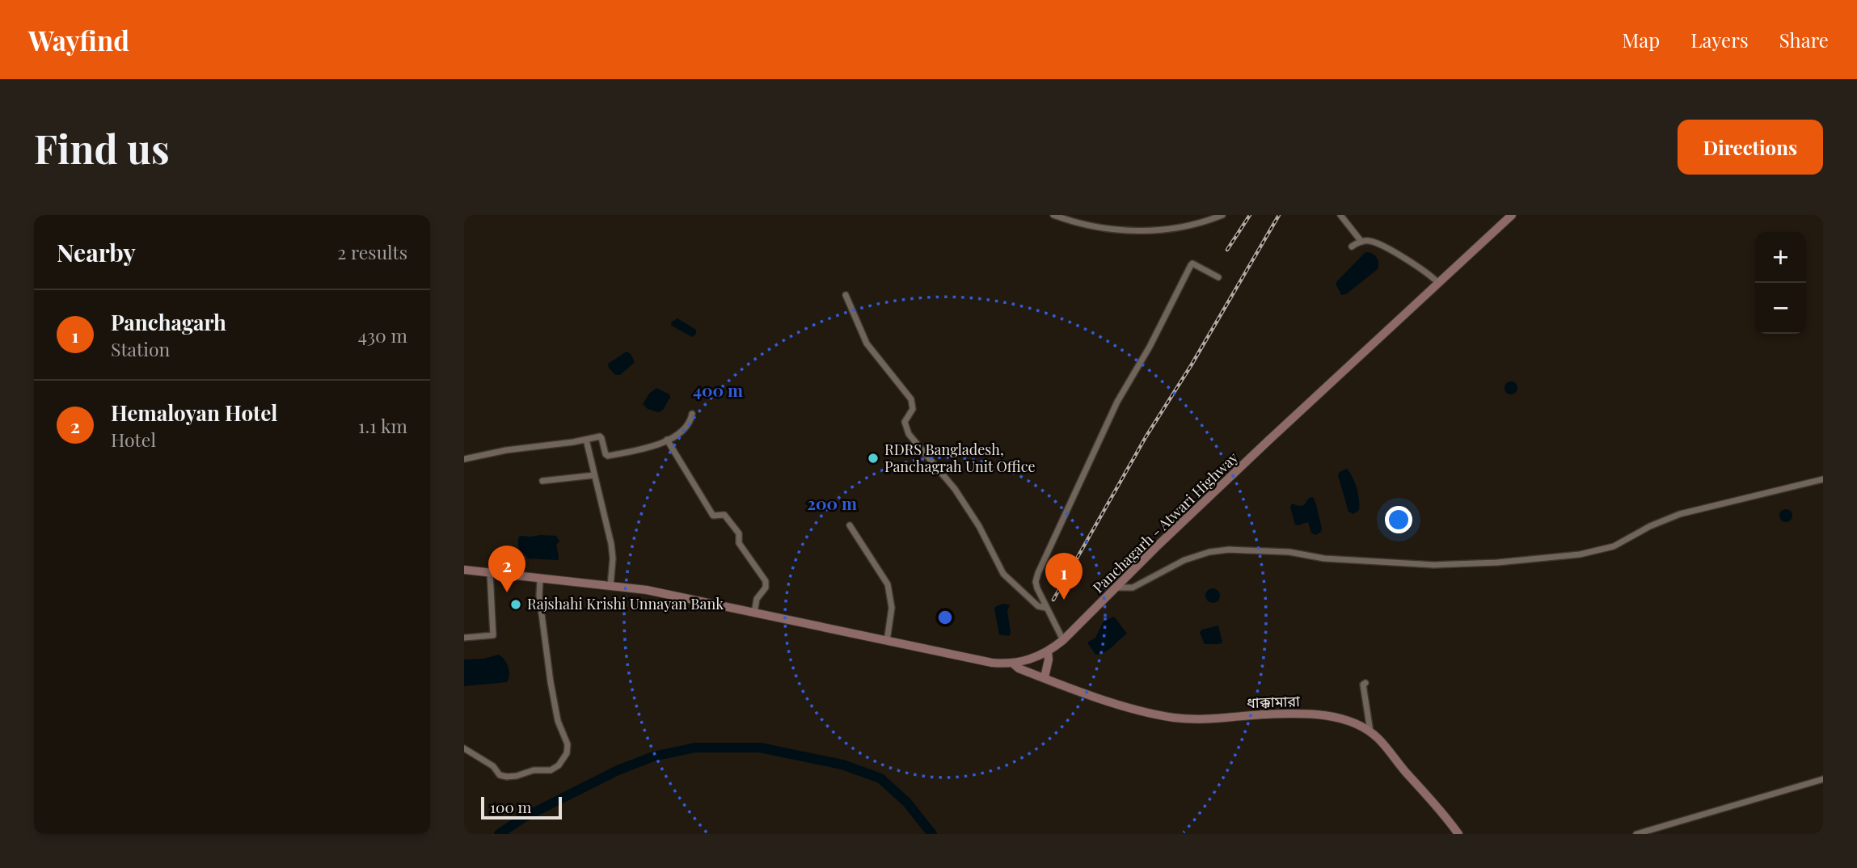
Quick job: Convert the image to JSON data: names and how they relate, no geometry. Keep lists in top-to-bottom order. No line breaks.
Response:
{"streets":{"main road":["Panchagarh - Atwari Highway","ধাক্কামারা"]},"crossings":[["Panchagarh - Atwari Highway","ধাক্কামারা"]],"places":["RDRS Bangladesh, Panchagrah Unit Office","Rajshahi Krishi Unnayan Bank"],"scale_bar":"100 m","page":{"header":"Wayfind","nav":["Map","Layers","Share"],"buttons":"Directions","title":"Find us","heading":["Nearby","2 results"],"map_buttons":["+","−"],"list":[{"mark":"1","name":"Panchagarh","note":"Station","value":"430 m"},{"mark":"2","name":"Hemaloyan Hotel","note":"Hotel","value":"1.1 km"}],"pins":["2","1"],"scale":"100 m"},"rings":["400 m","200 m"]}
